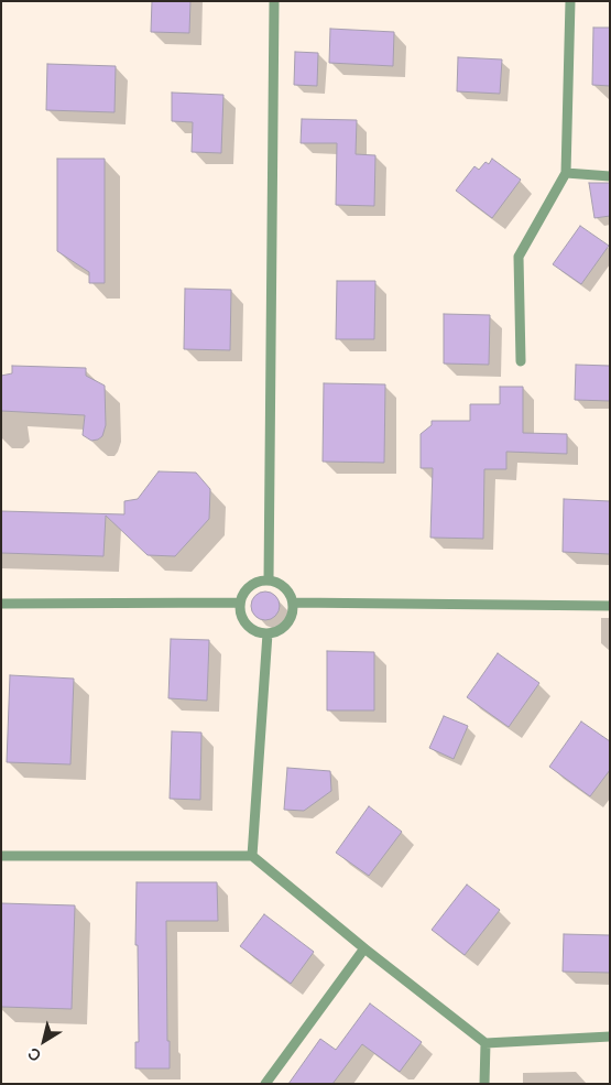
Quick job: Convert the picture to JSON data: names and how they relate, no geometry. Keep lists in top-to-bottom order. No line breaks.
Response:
{"north":"bottom left"}
